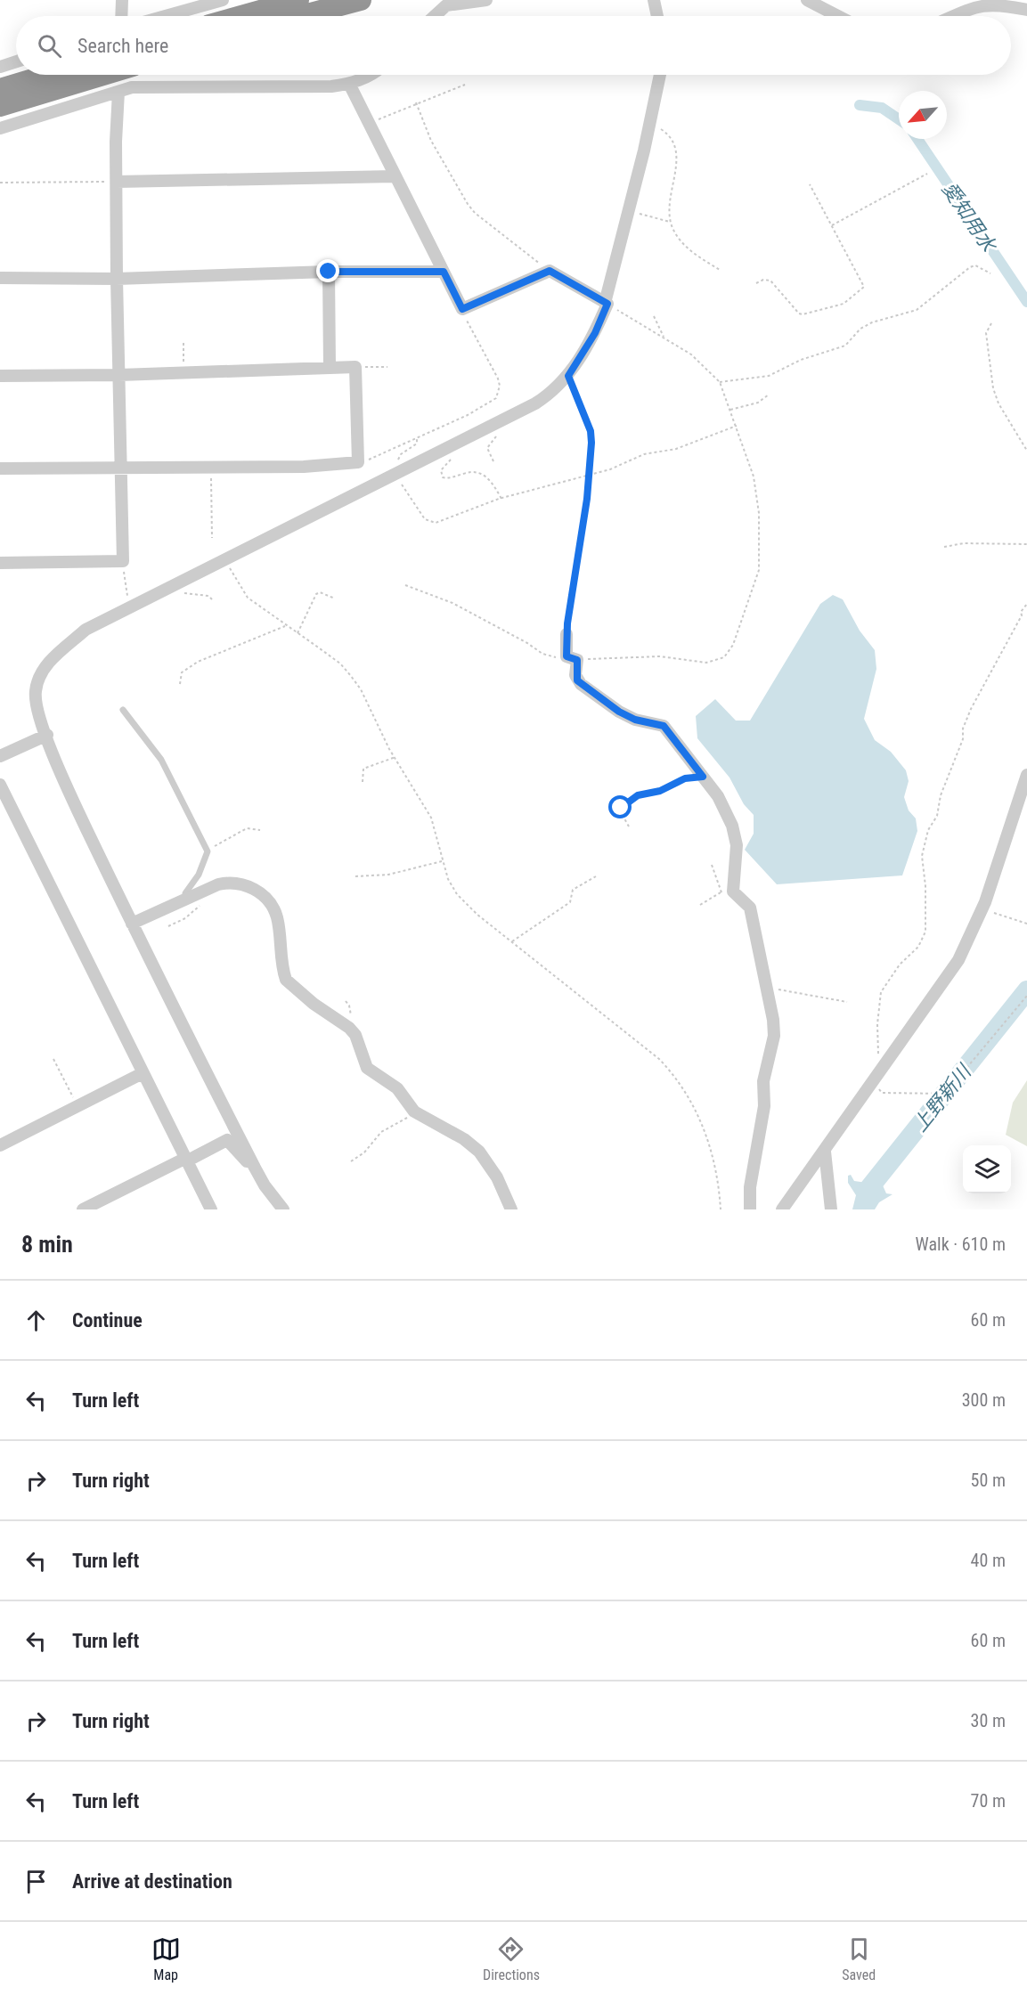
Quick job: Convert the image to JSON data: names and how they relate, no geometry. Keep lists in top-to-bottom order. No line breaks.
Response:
{"water":["愛知用水","上野新川"],"north":"bottom left","page":{"search":"Search here","heading":["8 min","Walk · 610 m"],"list":[["Continue","60 m"],["Turn left","300 m"],["Turn right","50 m"],["Turn left","40 m"],["Turn left","60 m"],["Turn right","30 m"],["Turn left","70 m"],"Arrive at destination"],"nav":["Map","Directions","Saved"]}}
